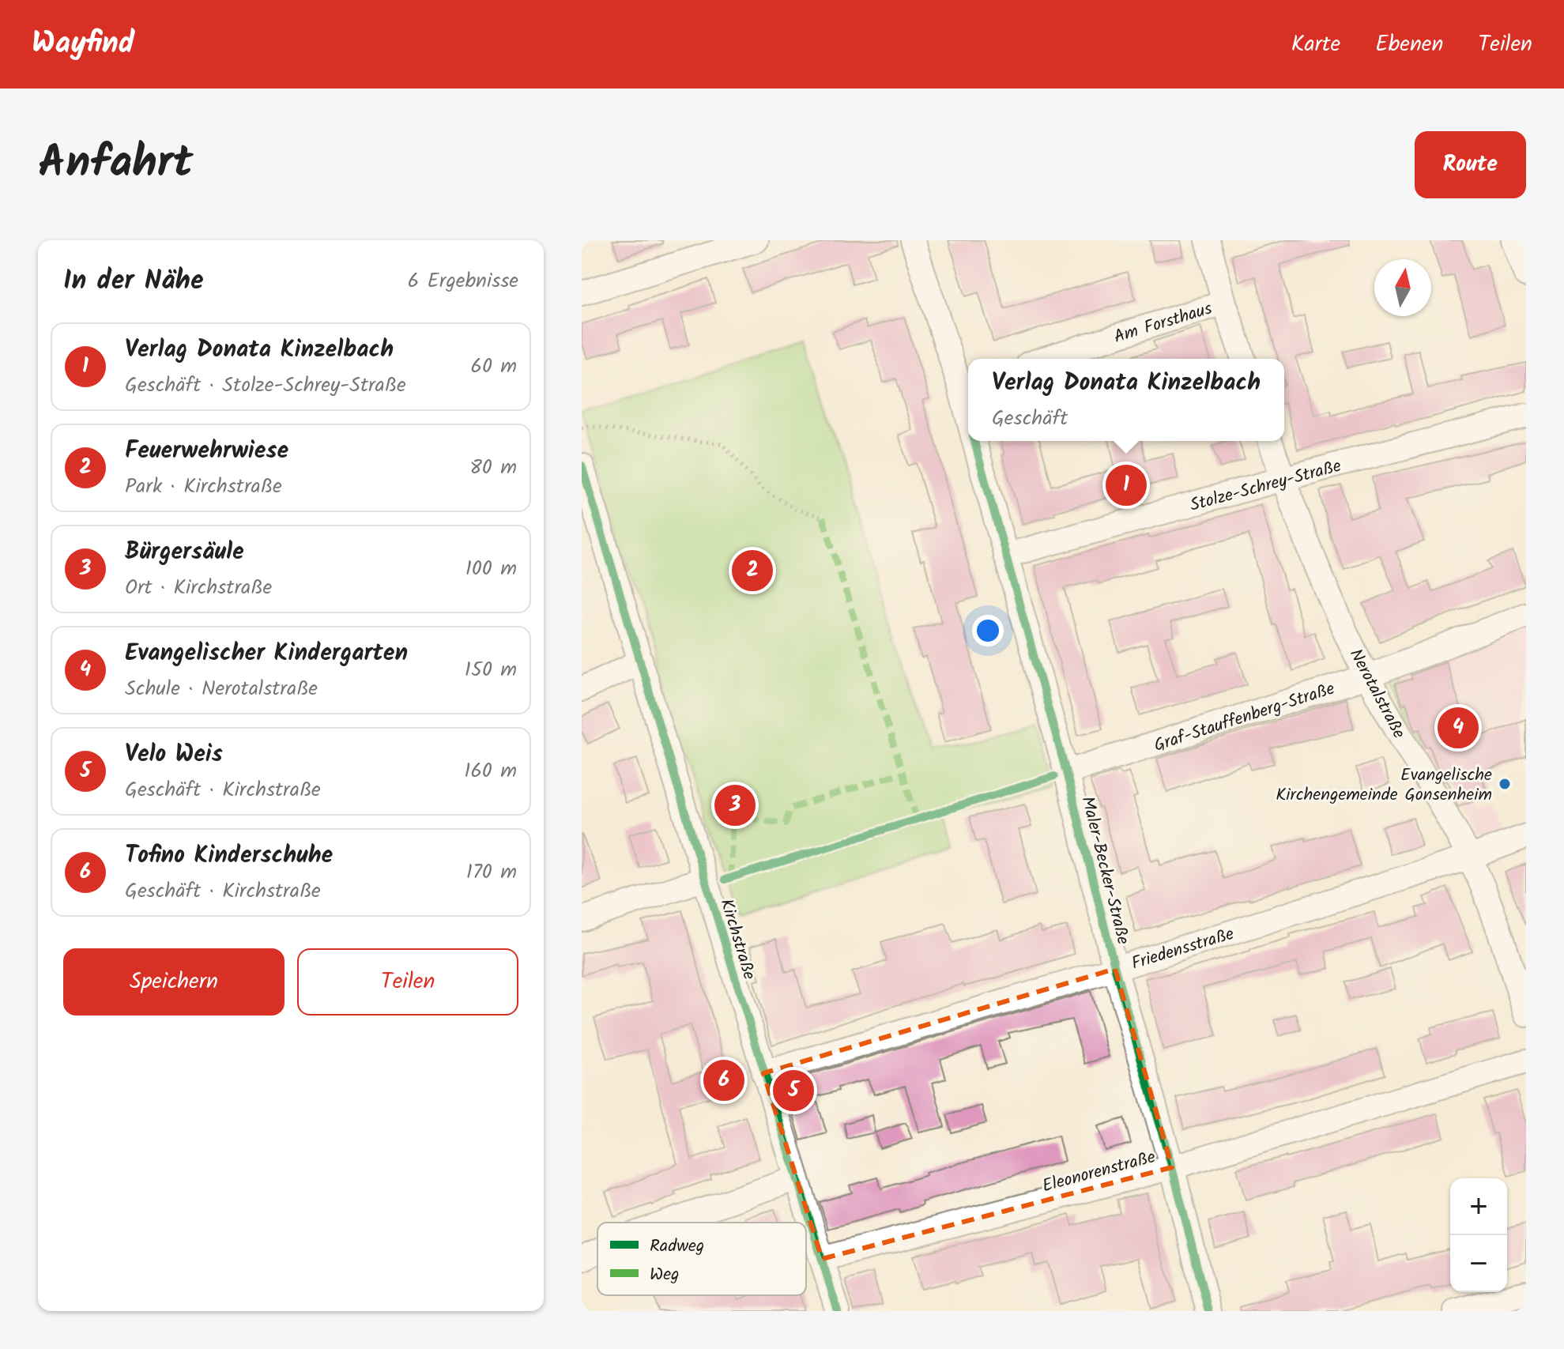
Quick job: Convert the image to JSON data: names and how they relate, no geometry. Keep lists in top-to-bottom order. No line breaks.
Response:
{"streets":{"street":["Am Forsthaus","Stolze-Schrey-Straße","Nerotalstraße","Graf-Stauffenberg-Straße","Maler-Becker-Straße","Kirchstraße","Friedensstraße","Eleonorenstraße"]},"crossings":[["Stolze-Schrey-Straße","Nerotalstraße"],["Stolze-Schrey-Straße","Maler-Becker-Straße"],["Nerotalstraße","Graf-Stauffenberg-Straße"],["Nerotalstraße","Friedensstraße"],["Graf-Stauffenberg-Straße","Maler-Becker-Straße"],["Maler-Becker-Straße","Friedensstraße"],["Maler-Becker-Straße","Eleonorenstraße"],["Kirchstraße","Friedensstraße"],["Kirchstraße","Eleonorenstraße"]],"places":["Evangelische Kirchengemeinde Gonsenheim"],"legend":["Radweg","Weg"],"north":"top","page":{"header":"Wayfind","nav":["Karte","Ebenen","Teilen"],"title":"Anfahrt","buttons":["Route",["Speichern","Teilen"]],"heading":["In der Nähe","6 Ergebnisse"],"list":[{"mark":"1","name":"Verlag Donata Kinzelbach","note":"Geschäft · Stolze-Schrey-Straße","value":"60 m"},{"mark":"2","name":"Feuerwehrwiese","note":"Park · Kirchstraße","value":"80 m"},{"mark":"3","name":"Bürgersäule","note":"Ort · Kirchstraße","value":"100 m"},{"mark":"4","name":"Evangelischer Kindergarten","note":"Schule · Nerotalstraße","value":"150 m"},{"mark":"5","name":"Velo Weis","note":"Geschäft · Kirchstraße","value":"160 m"},{"mark":"6","name":"Tofino Kinderschuhe","note":"Geschäft · Kirchstraße","value":"170 m"}],"popup":["Verlag Donata Kinzelbach","Geschäft"],"pins":["1","2","4","3","6","5"],"map_buttons":["+","−"]}}
